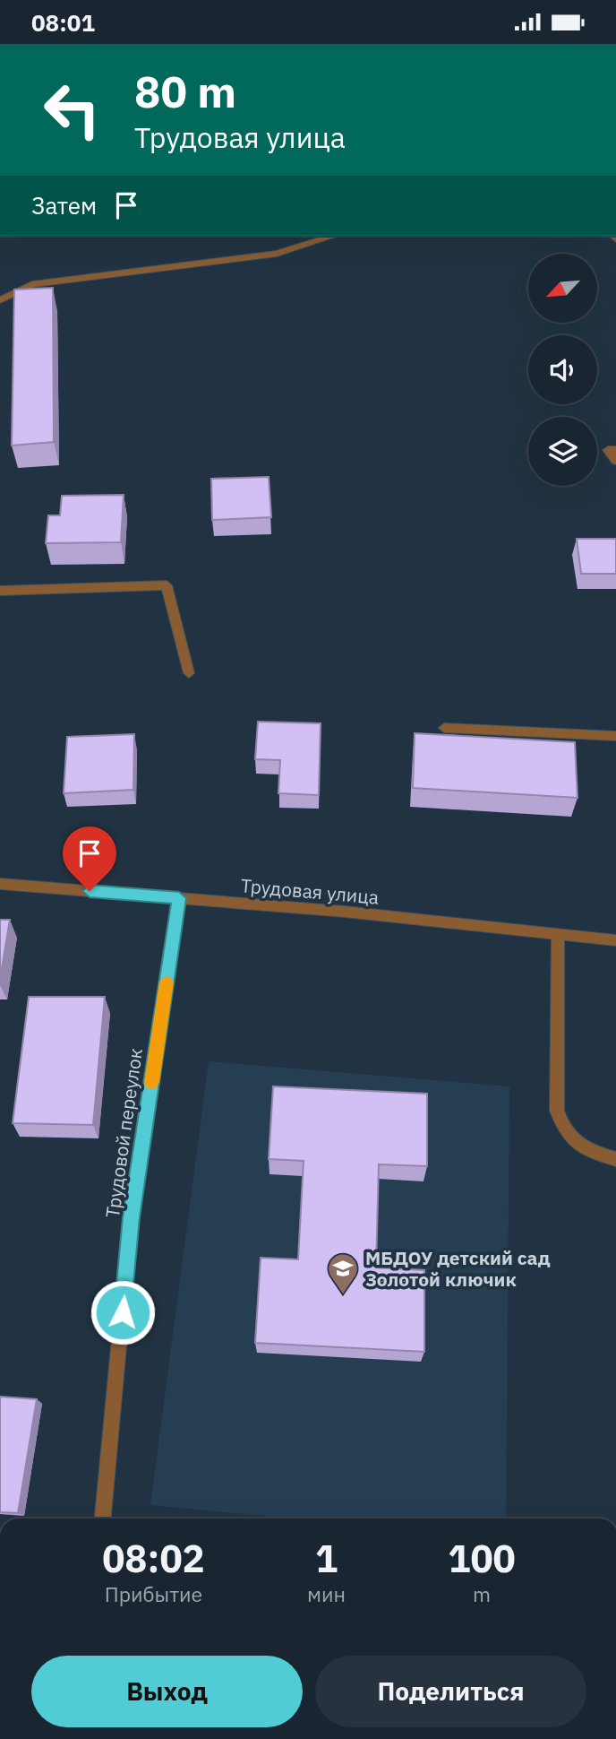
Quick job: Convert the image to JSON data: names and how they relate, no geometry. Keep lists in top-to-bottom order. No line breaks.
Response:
{"streets":{"street":["Трудовая улица","Трудовой переулок"]},"crossings":[["Трудовая улица","Трудовой переулок"]],"places":{"school or university":["МБДОУ детский сад Золотой ключик"]},"north":"bottom left","page":{"status":"08:01","turn":["80 m","Трудовая улица"],"then":"Затем","eta":["08:02","Прибытие","1","мин","100","m"],"buttons":["Выход","Поделиться"]}}
